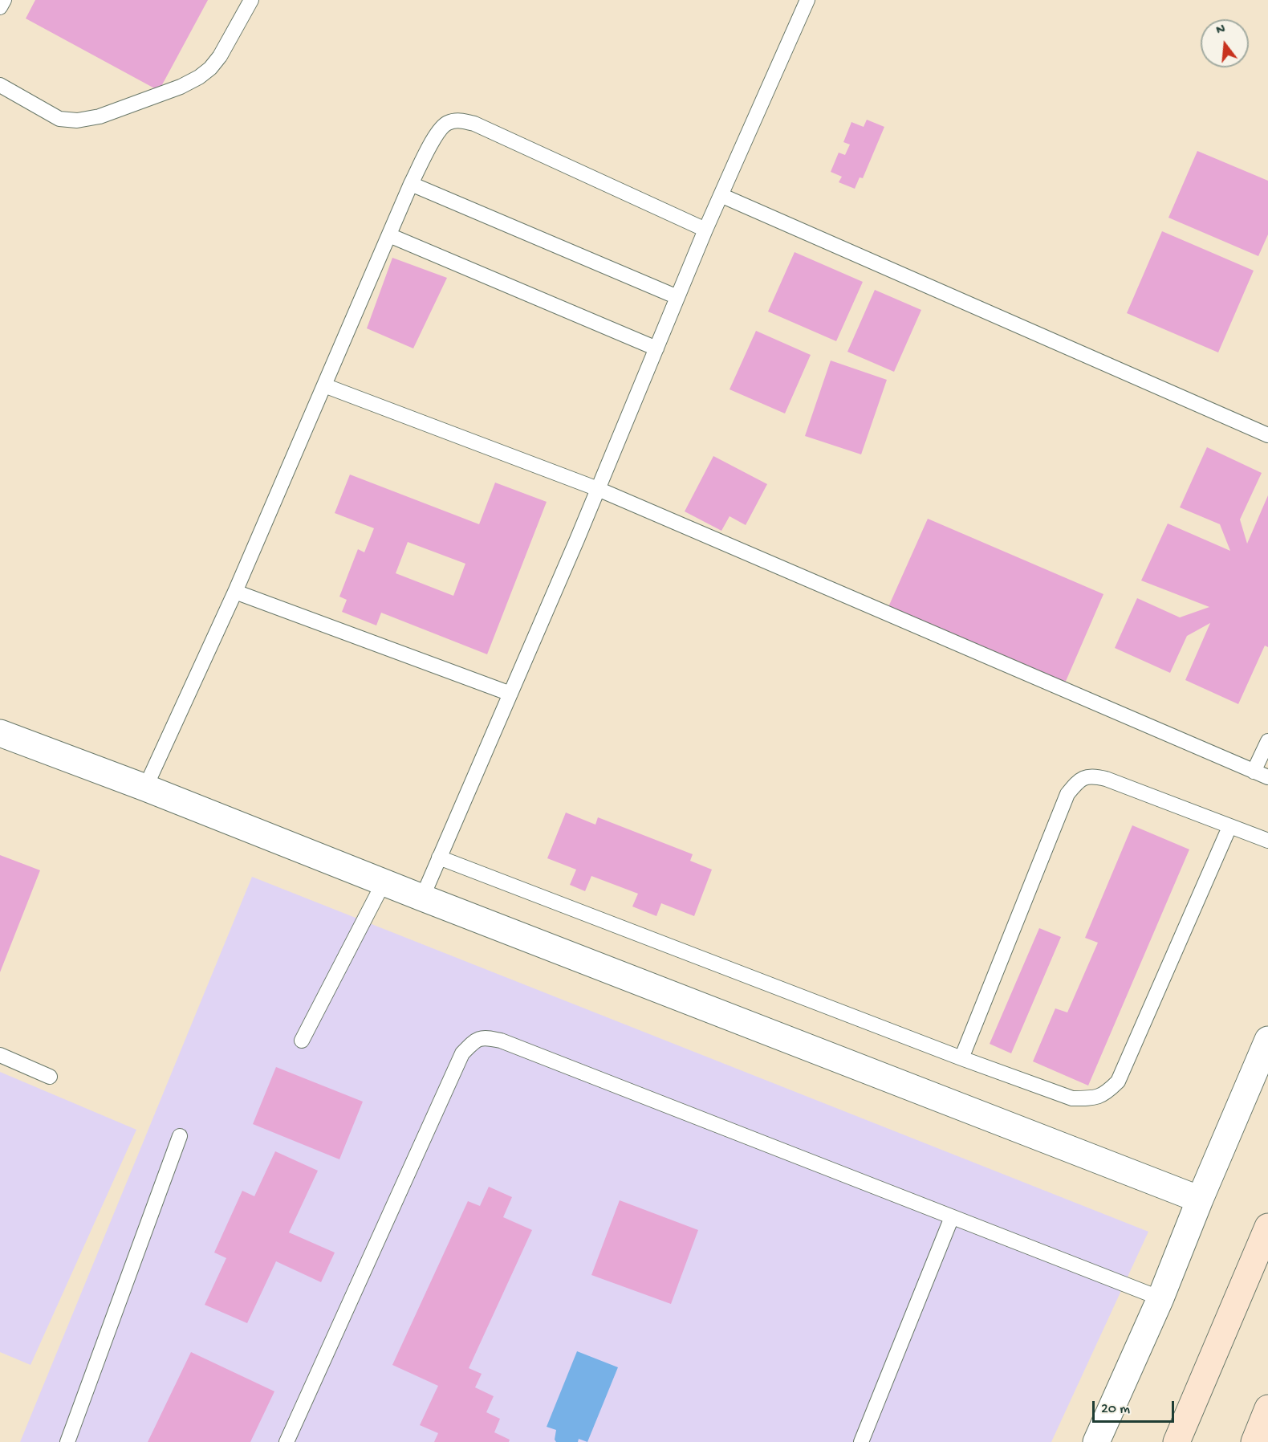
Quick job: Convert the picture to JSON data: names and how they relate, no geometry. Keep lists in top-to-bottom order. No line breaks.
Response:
{"scale_bar":"20 m","north":"top"}
